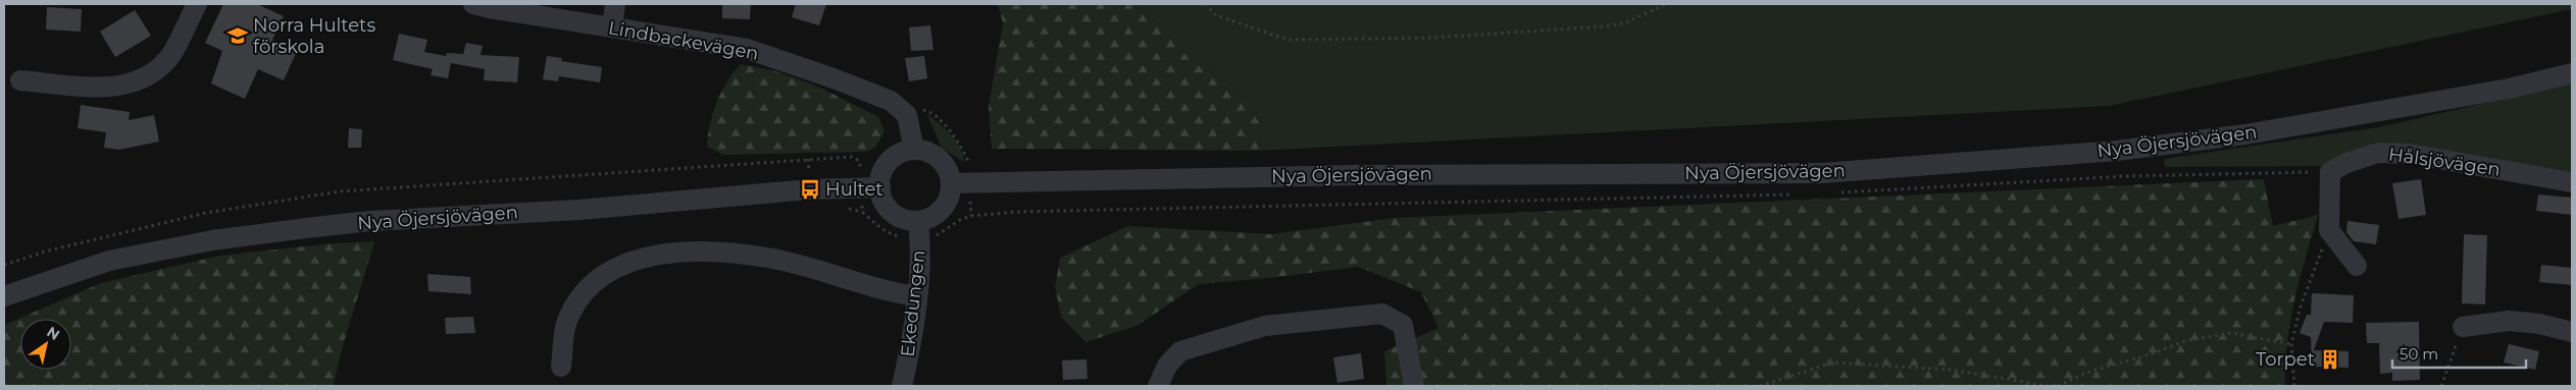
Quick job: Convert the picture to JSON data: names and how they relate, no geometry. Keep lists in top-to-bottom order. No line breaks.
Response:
{"streets":{"street":["Lindbackevägen","Nya Öjersjövägen","Hålsjövägen","Ekedungen"]},"crossings":[["Nya Öjersjövägen","Ekedungen"]],"places":{"school or university":["Norra Hultets förskola"],"bus stop":["Hultet"],"building":["Torpet"]},"scale_bar":"50 m","north":"top right"}
